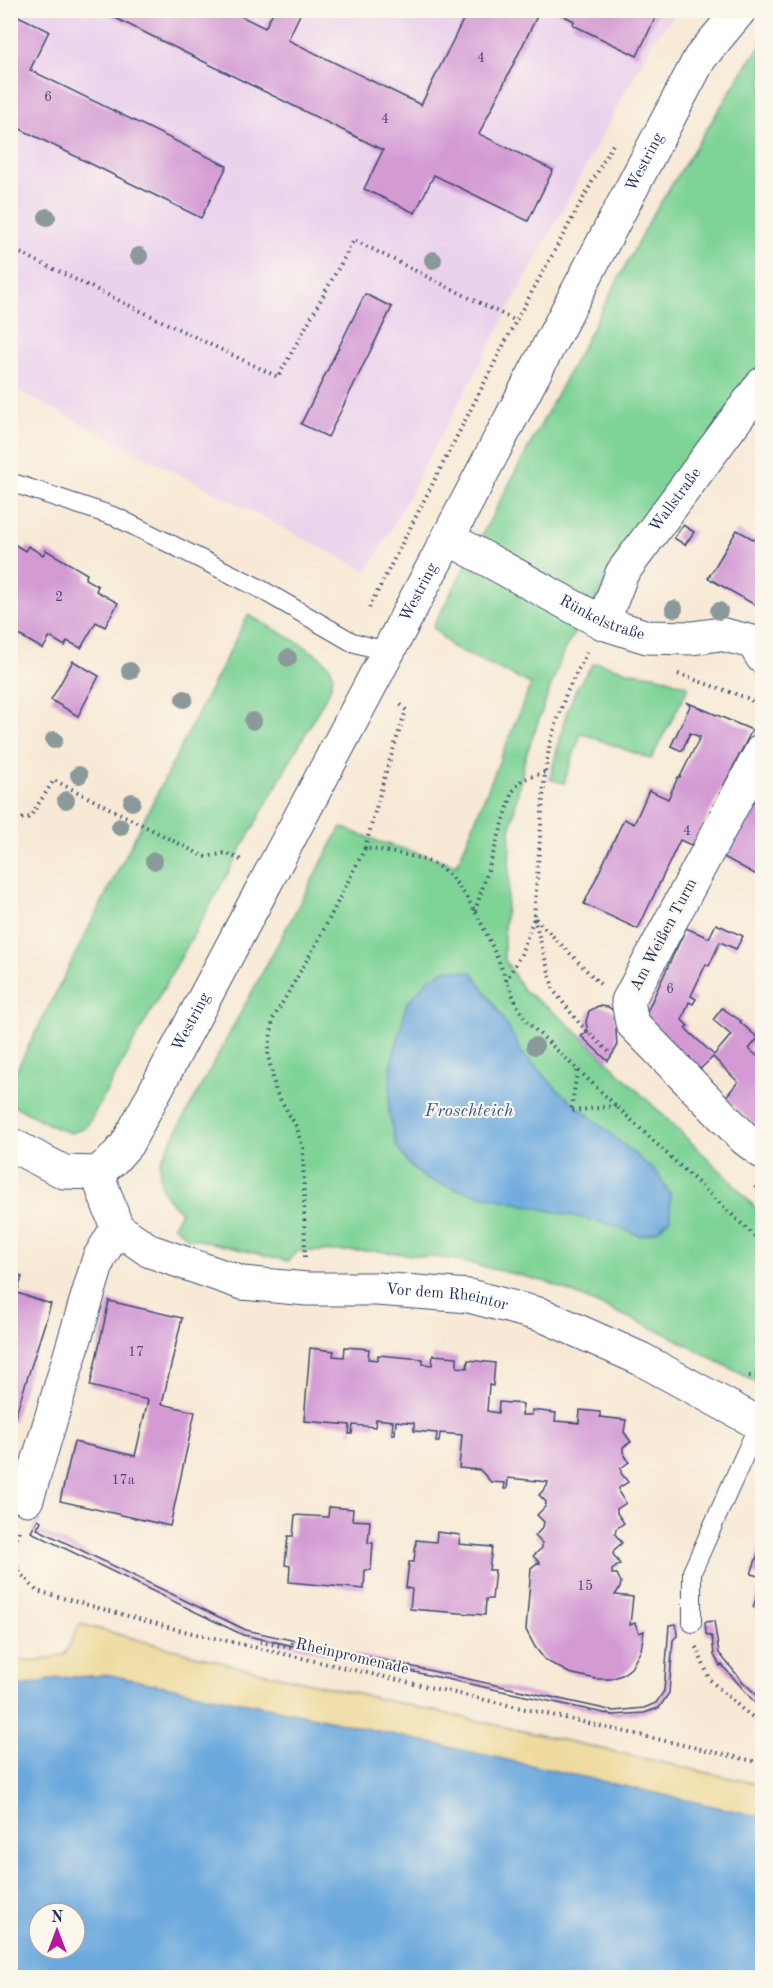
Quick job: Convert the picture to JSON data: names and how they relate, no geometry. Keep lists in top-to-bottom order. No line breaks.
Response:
{"streets":{"street":["Westring","Wallstraße","Rünkelstraße","Am Weißen Turm","Vor dem Rheintor"],"path":["Rheinpromenade"]},"crossings":[["Westring","Rünkelstraße"],["Wallstraße","Rünkelstraße"]],"water":["Froschteich"],"house_numbers":["4","6","4","2","4","6","17","17a","15"],"north":"top"}
